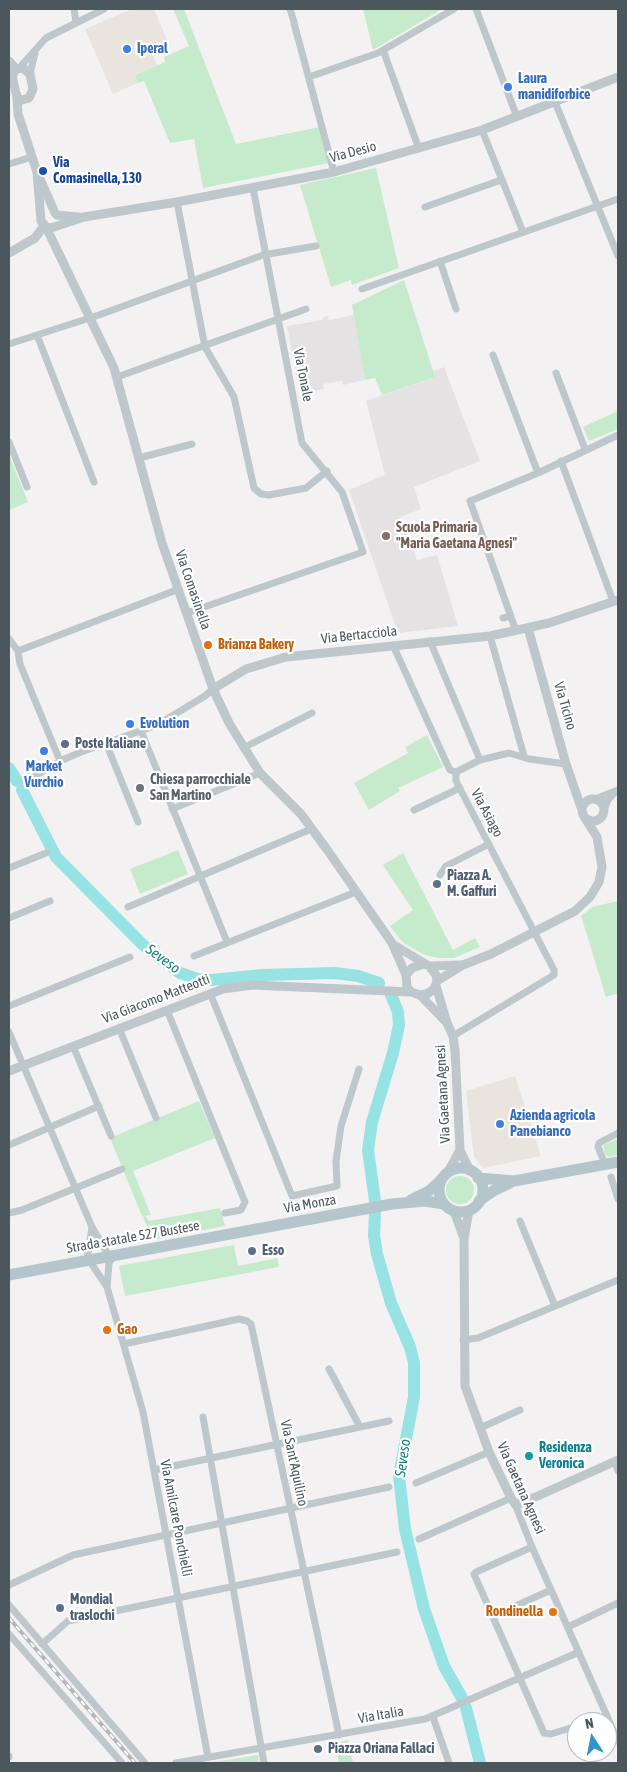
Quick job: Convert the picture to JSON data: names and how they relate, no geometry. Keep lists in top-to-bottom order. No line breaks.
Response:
{"streets":{"main road":["Via Monza","Strada statale 527 Bustese"],"street":["Via Desio","Via Tonale","Via Comasinella","Via Bertacciola","Via Ticino","Via Asiago","Via Giacomo Matteotti","Via Gaetana Agnesi","Via Sant'Aquilino","Via Amilcare Ponchielli","Via Italia"]},"crossings":[["Via Desio","Via Tonale"],["Via Desio","Via Comasinella"],["Via Tonale","Via Comasinella"],["Via Comasinella","Via Bertacciola"],["Via Comasinella","Via Ticino"],["Via Comasinella","Via Giacomo Matteotti"],["Via Bertacciola","Via Ticino"],["Via Bertacciola","Via Asiago"],["Via Ticino","Via Asiago"],["Via Ticino","Via Giacomo Matteotti"],["Via Asiago","Via Gaetana Agnesi"],["Via Gaetana Agnesi","Via Italia"],["Via Monza","Strada statale 527 Bustese"],["Strada statale 527 Bustese","Via Amilcare Ponchielli"],["Via Sant'Aquilino","Via Amilcare Ponchielli"],["Via Sant'Aquilino","Via Italia"],["Via Amilcare Ponchielli","Via Italia"]],"water":["Seveso"],"places":["Iperal","Laura manidiforbice","Via Comasinella, 130","Scuola Primaria \"Maria Gaetana Agnesi\"","Brianza Bakery","Evolution","Poste Italiane","Market Vurchio","Chiesa parrocchiale San Martino","Piazza A. M. Gaffuri","Azienda agricola Panebianco","Esso","Gao","Residenza Veronica","Mondial traslochi","Rondinella","Piazza Oriana Fallaci"],"north":"top"}
